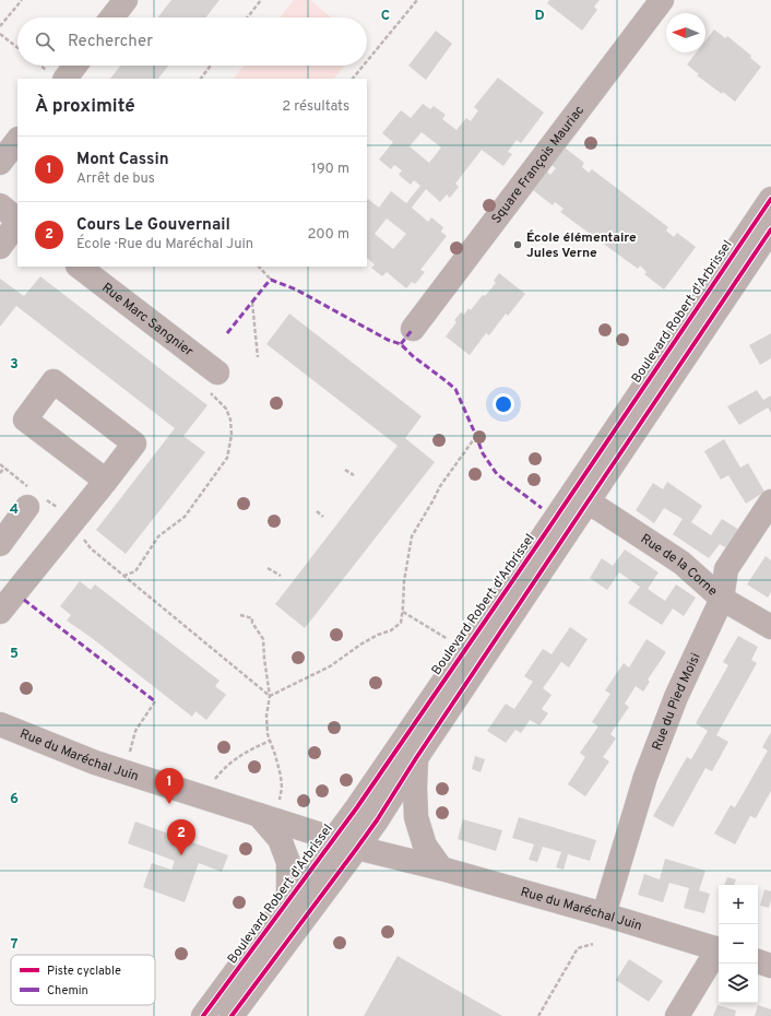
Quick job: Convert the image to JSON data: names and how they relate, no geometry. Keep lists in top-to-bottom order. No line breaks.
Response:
{"streets":{"street":["Square François Mauriac","Boulevard Robert d'Arbrissel","Rue Marc Sangnier","Rue de la Corne","Rue du Pied Moisi","Rue du Maréchal Juin"]},"crossings":[["Boulevard Robert d'Arbrissel","Rue du Maréchal Juin"],["Rue de la Corne","Rue du Pied Moisi"],["Rue du Pied Moisi","Rue du Maréchal Juin"]],"places":["École élémentaire Jules Verne"],"legend":["Piste cyclable","Chemin"],"north":"left","page":{"search":"Rechercher","heading":["À proximité","2 résultats"],"list":[{"mark":"1","name":"Mont Cassin","note":"Arrêt de bus","value":"190 m"},{"mark":"2","name":"Cours Le Gouvernail","note":"École · Rue du Maréchal Juin","value":"200 m"}],"pins":["1","2"],"map_buttons":["+","−"]},"grid":{"columns":["C","D"],"rows":["3","4","5","6","7"]}}
